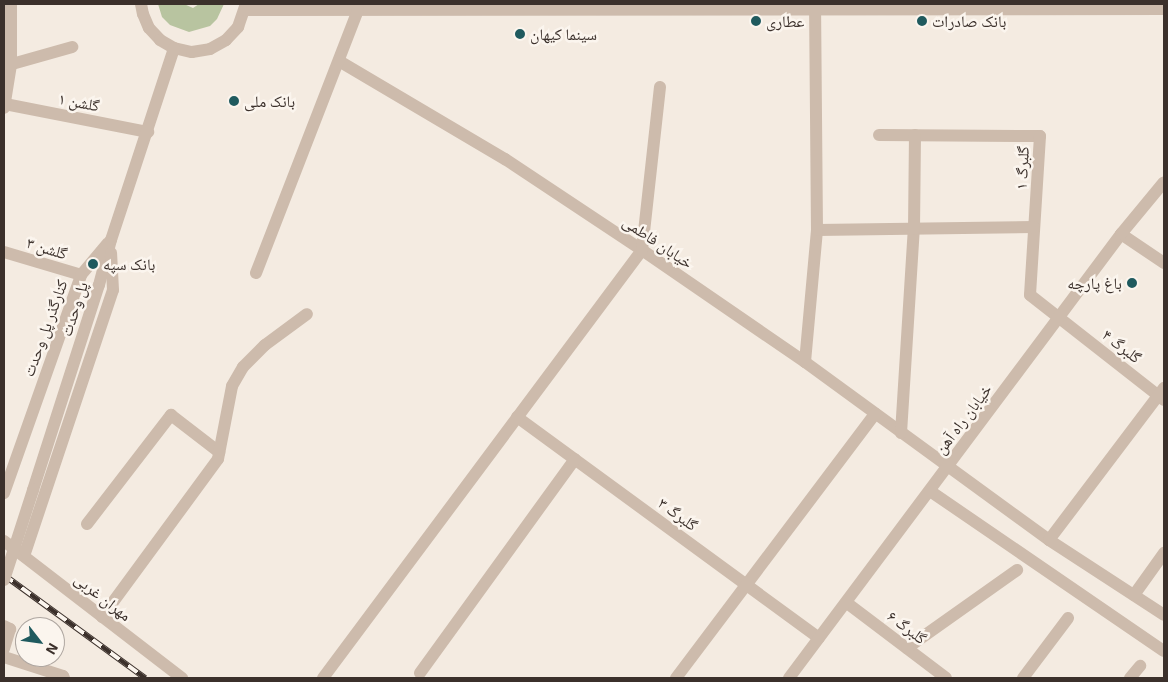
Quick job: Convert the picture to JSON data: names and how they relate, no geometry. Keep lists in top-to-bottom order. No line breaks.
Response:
{"streets":{"street":["گلشن ۱","گلبرگ ۱","خیابان فاطمی","گلشن ۳","پل وحدت","کنارگذر پل وحدت","گلبرگ ۴","خیابان راه آهن","گلبرگ ۳","مهران غربی","گلبرگ ۶"]},"crossings":[["گلشن ۱","پل وحدت"],["گلبرگ ۱","گلبرگ ۴"],["گلبرگ ۱","خیابان راه آهن"],["خیابان فاطمی","خیابان راه آهن"],["گلشن ۳","کنارگذر پل وحدت"],["پل وحدت","کنارگذر پل وحدت"],["گلبرگ ۴","خیابان راه آهن"],["خیابان راه آهن","گلبرگ ۳"],["خیابان راه آهن","گلبرگ ۶"]],"places":["عطاری","بانک صادرات","سینما کیهان","بانک ملی","بانک سپه","باغ پارچه"],"north":"bottom right"}
